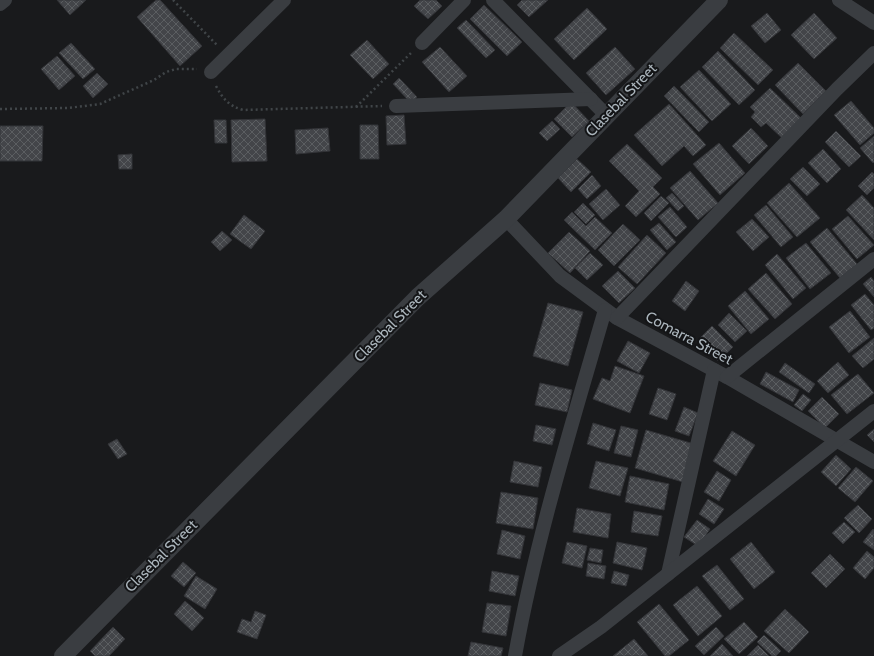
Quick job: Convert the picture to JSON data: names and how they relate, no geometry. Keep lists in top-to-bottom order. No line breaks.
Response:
{"streets":{"street":["Clasebal Street","Comarra Street"]},"crossings":[["Clasebal Street","Comarra Street"]]}
